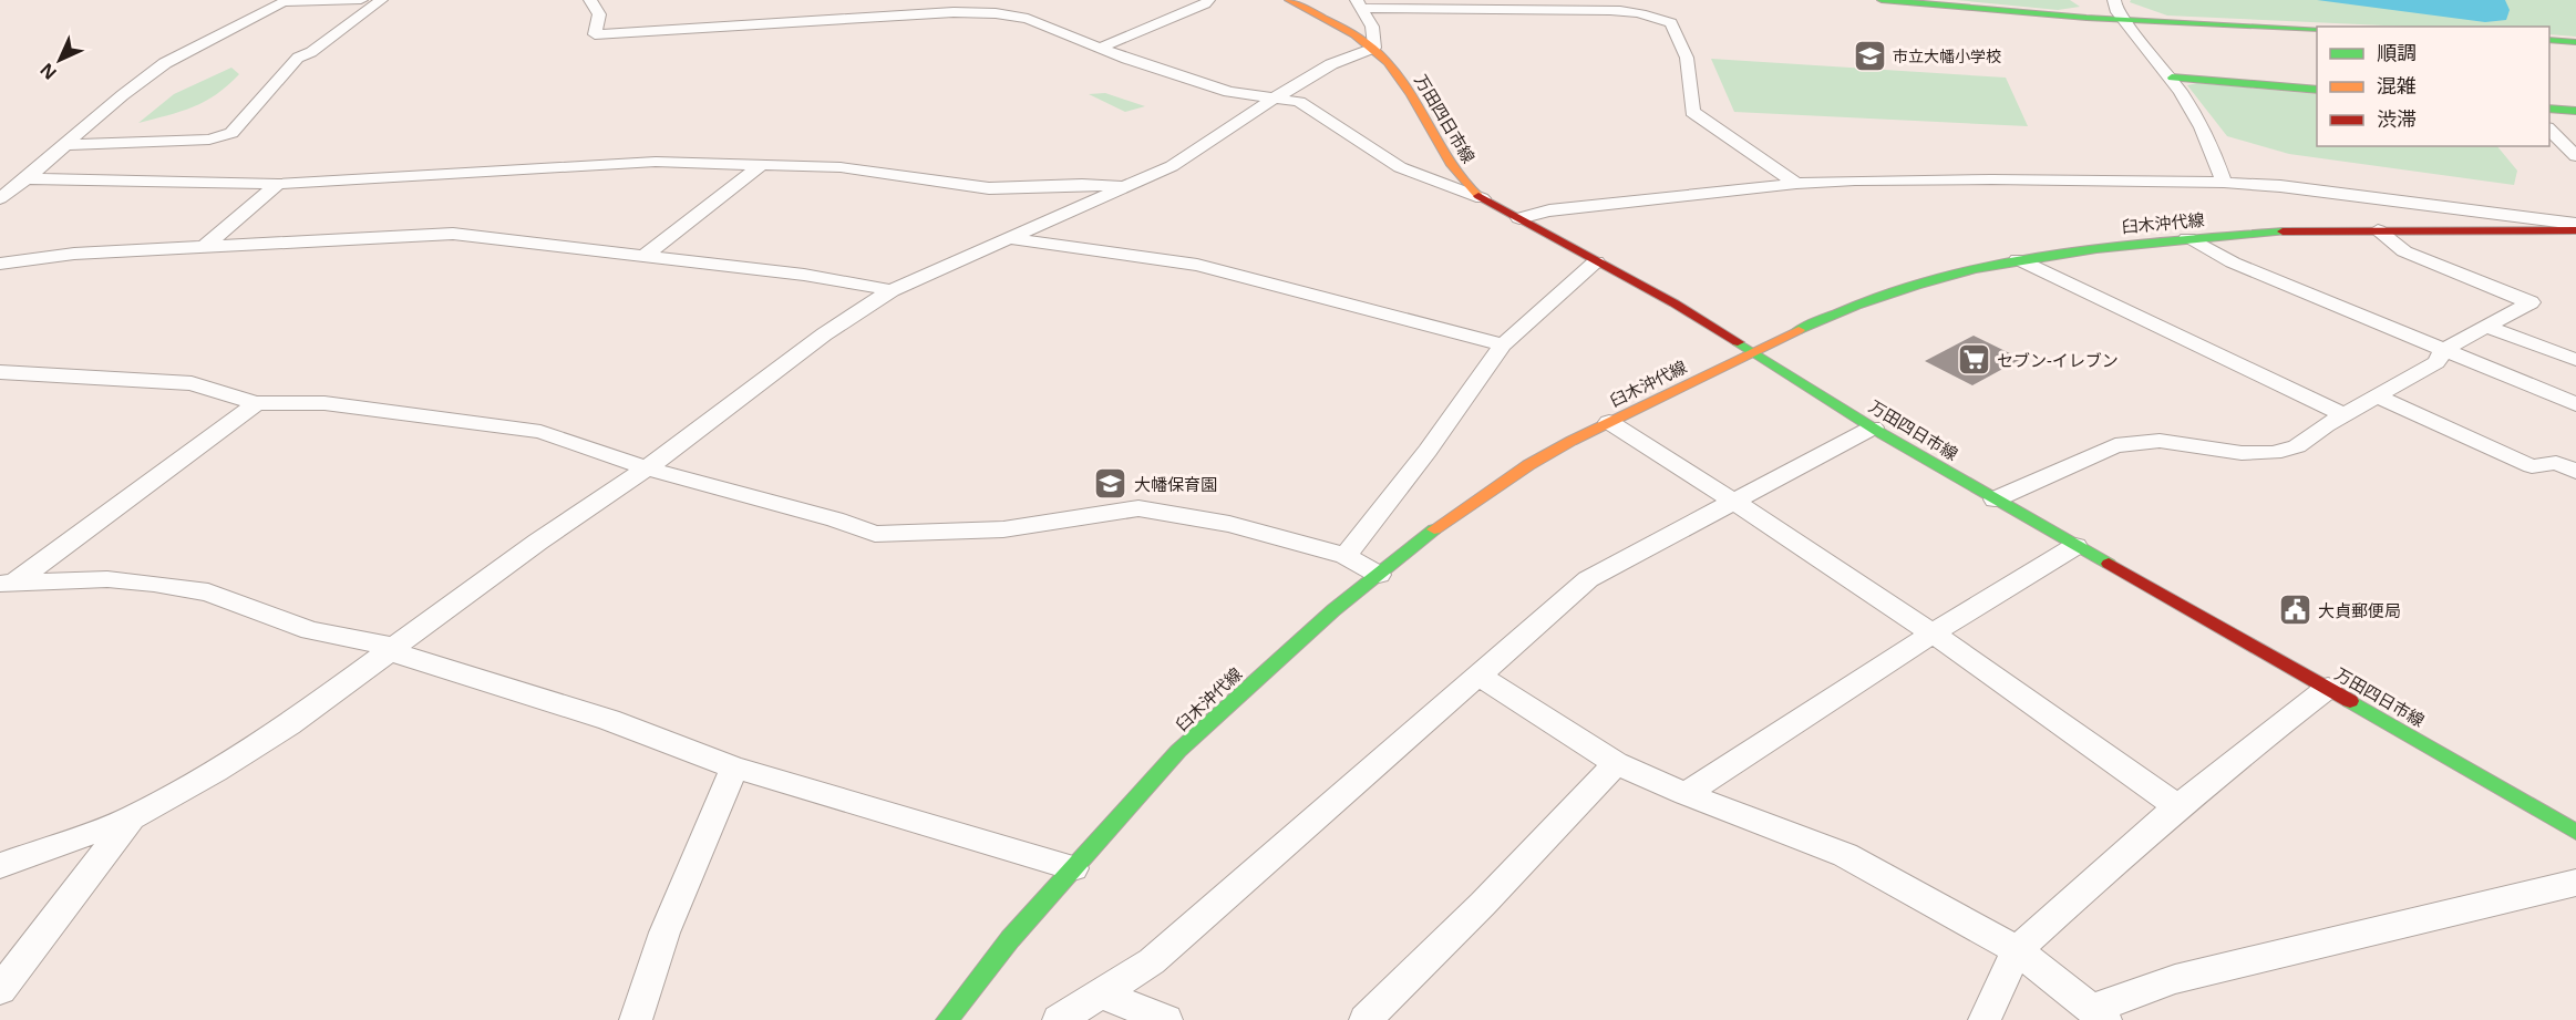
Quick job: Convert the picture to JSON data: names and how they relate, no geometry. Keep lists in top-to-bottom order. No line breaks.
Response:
{"streets":{"main road":["万田四日市線","臼木沖代線"]},"crossings":[["万田四日市線","臼木沖代線"]],"places":{"school or university":["市立大幡小学校","大幡保育園"],"supermarket":["セブン-イレブン"],"public building":["大貞郵便局"]},"legend":["順調","混雑","渋滞"],"north":"bottom left"}
